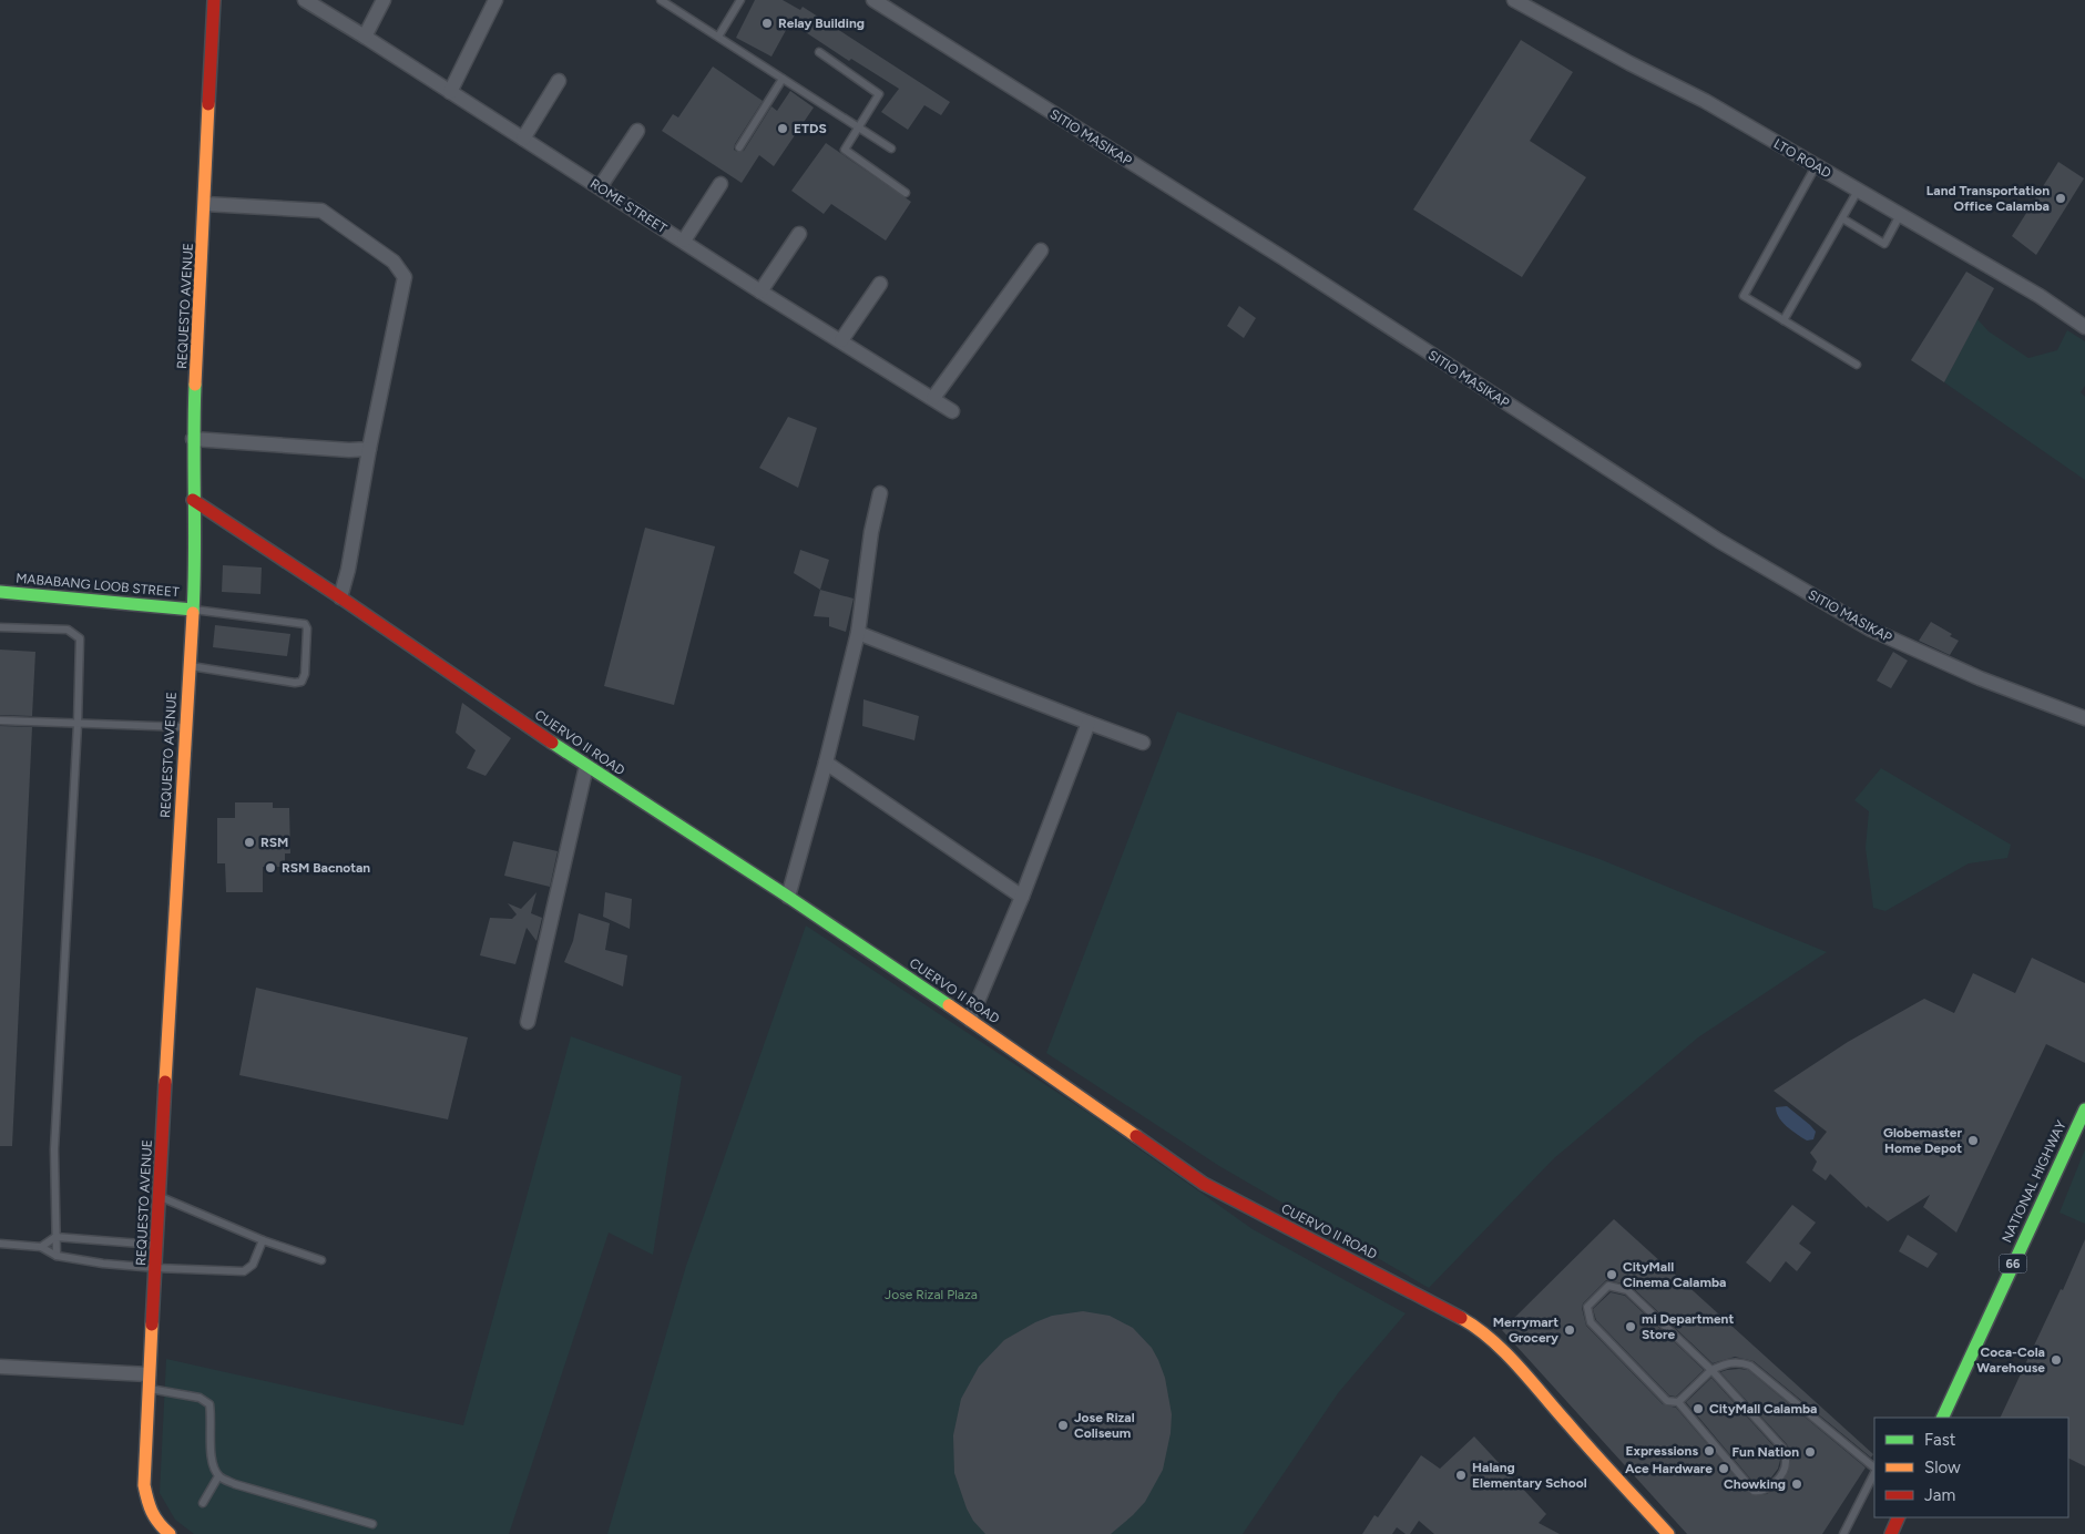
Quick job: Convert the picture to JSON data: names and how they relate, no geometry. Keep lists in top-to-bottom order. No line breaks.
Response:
{"streets":{"street":["SITIO MASIKAP","LTO ROAD","ROME STREET","REQUESTO AVENUE","MABABANG LOOB STREET","CUERVO II ROAD","NATIONAL HIGHWAY","66"]},"crossings":[["REQUESTO AVENUE","MABABANG LOOB STREET"],["REQUESTO AVENUE","CUERVO II ROAD"]],"parks":["Jose Rizal Plaza"],"places":["Relay Building","ETDS","Land Transportation Office Calamba","RSM","RSM Bacnotan","Globemaster Home Depot","CityMall Cinema Calamba","mi Department Store","Merrymart Grocery","Coca-Cola Warehouse","CityMall Calamba","Jose Rizal Coliseum","Expressions","Fun Nation","Ace Hardware","Halang Elementary School","Chowking"],"legend":["Fast","Slow","Jam"]}
